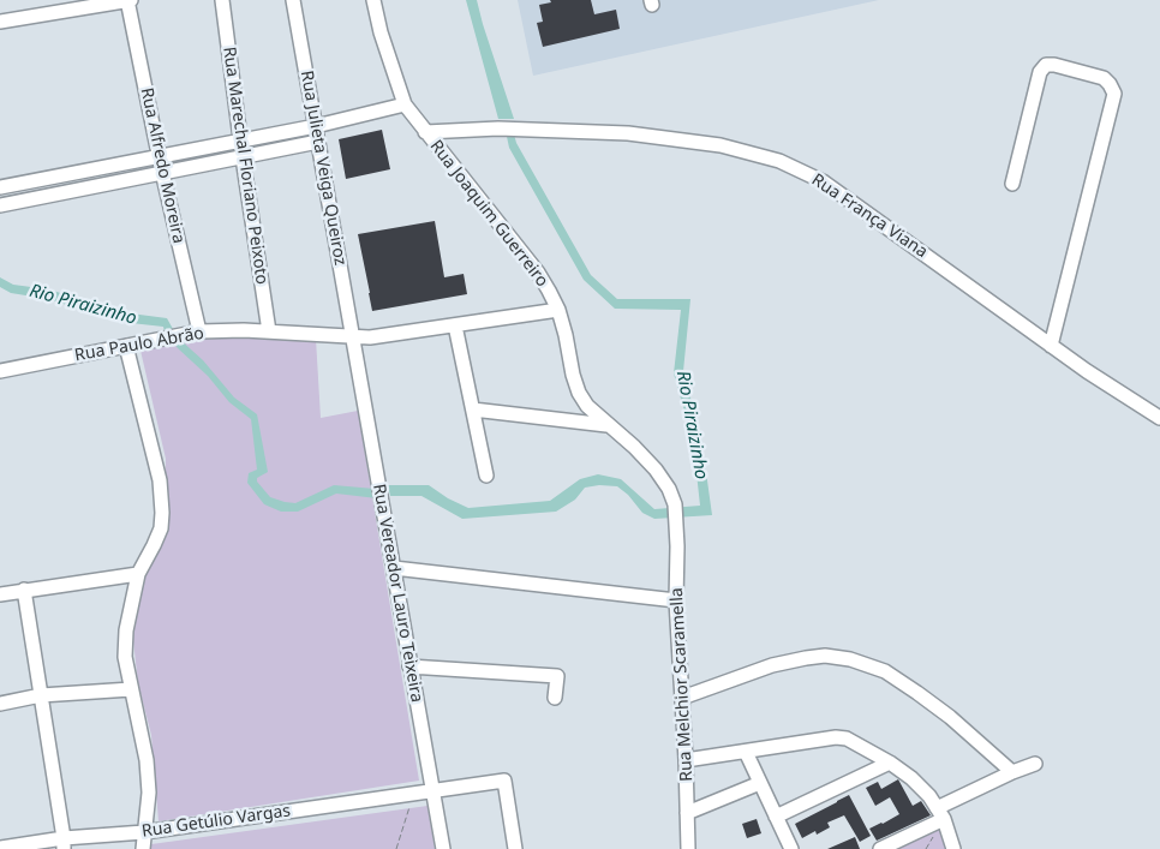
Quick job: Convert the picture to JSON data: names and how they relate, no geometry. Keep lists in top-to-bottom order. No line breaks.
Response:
{"streets":{"street":["Rua Alfredo Moreira","Rua Marechal Floriano Peixoto","Rua Julieta Veiga Queiroz","Rua Joaquim Guerreiro","Rua França Viana","Rua Paulo Abrão","Rua Vereador Lauro Teixeira","Rua Melchior Scaramella","Rua Getúlio Vargas"]},"crossings":[["Rua Alfredo Moreira","Rua Paulo Abrão"],["Rua Marechal Floriano Peixoto","Rua Paulo Abrão"],["Rua Julieta Veiga Queiroz","Rua Paulo Abrão"],["Rua Julieta Veiga Queiroz","Rua Vereador Lauro Teixeira"],["Rua Joaquim Guerreiro","Rua França Viana"],["Rua Joaquim Guerreiro","Rua Paulo Abrão"],["Rua Joaquim Guerreiro","Rua Melchior Scaramella"],["Rua Paulo Abrão","Rua Vereador Lauro Teixeira"],["Rua Vereador Lauro Teixeira","Rua Getúlio Vargas"]],"water":["Rio Piraizinho"]}
